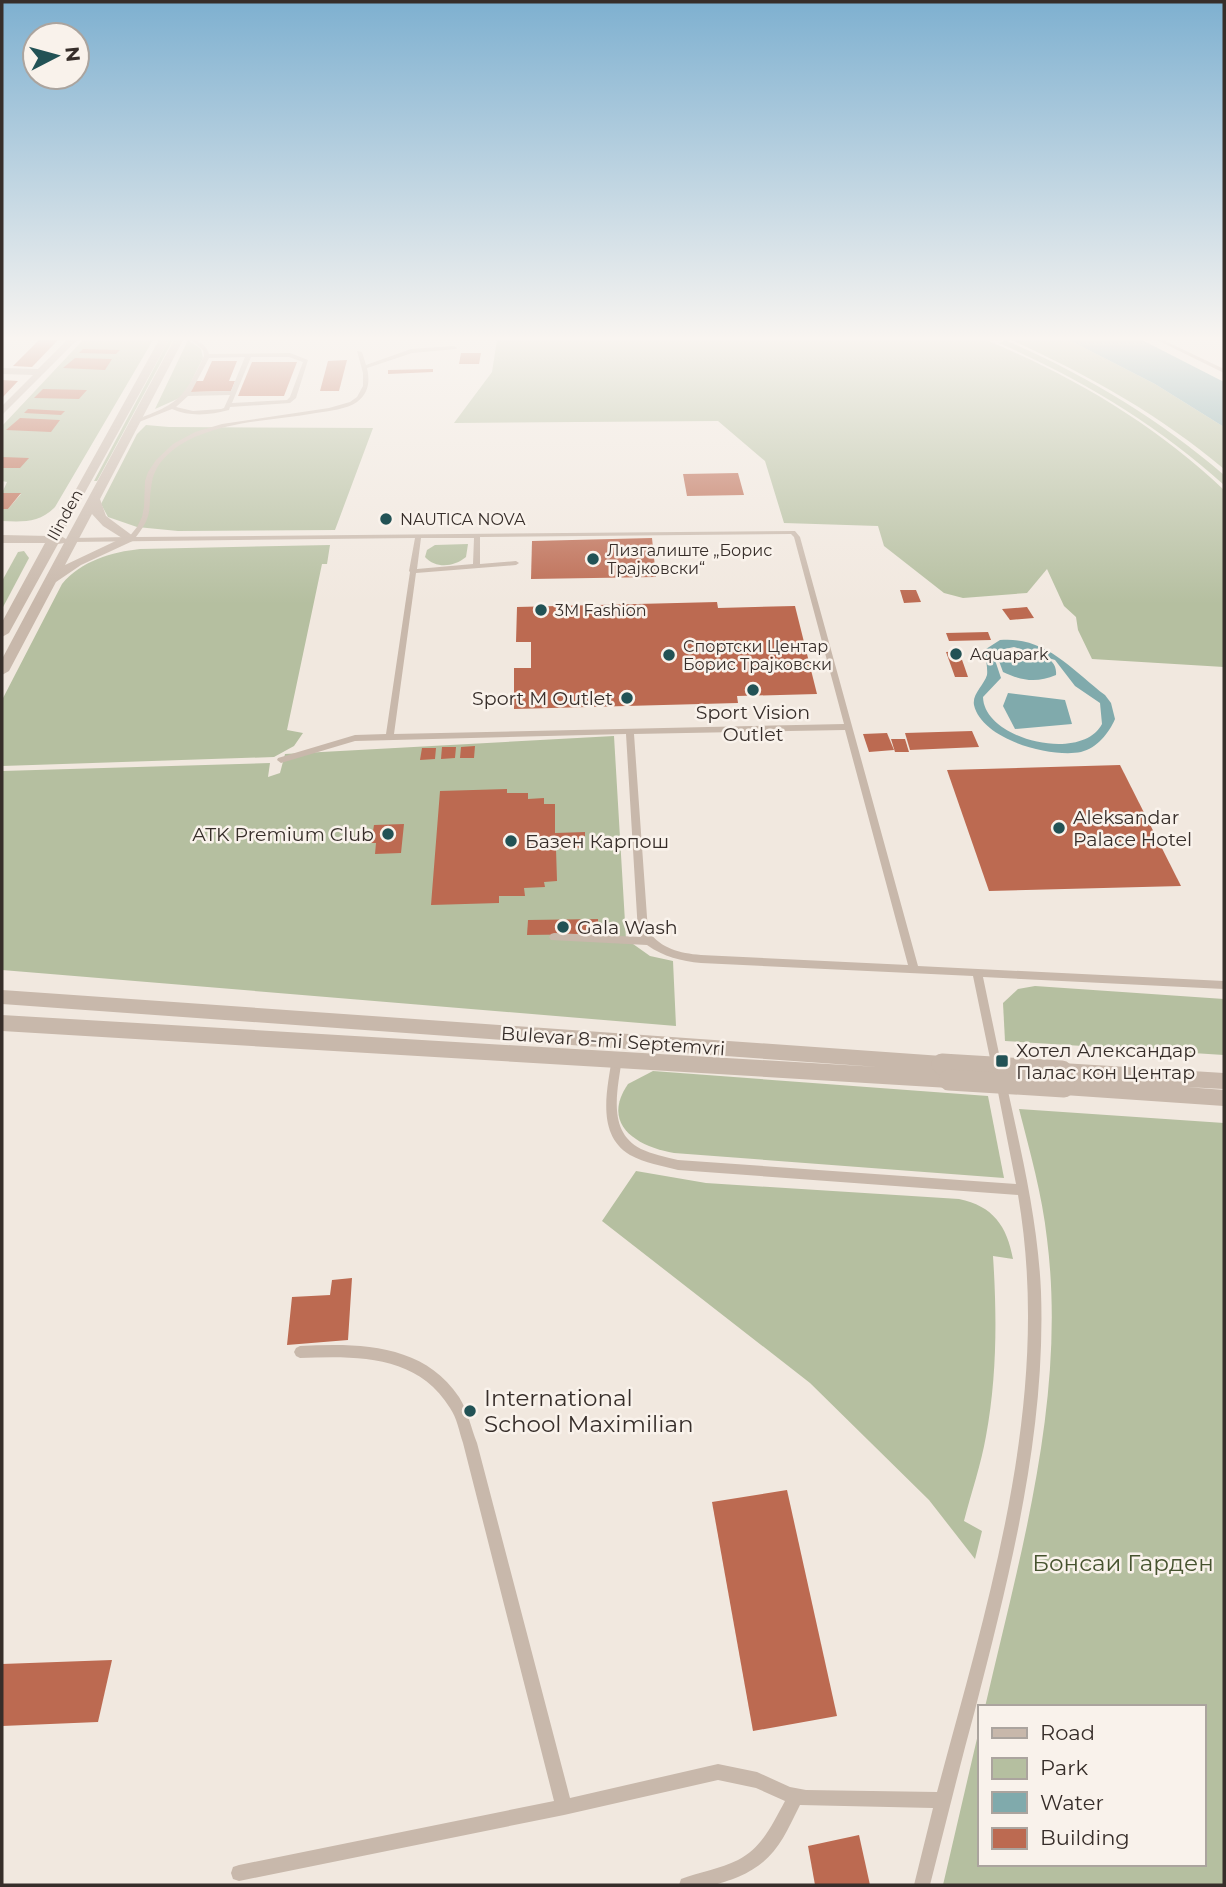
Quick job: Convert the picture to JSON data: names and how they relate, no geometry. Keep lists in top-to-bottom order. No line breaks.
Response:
{"streets":{"street":["Ilinden","Bulevar 8-mi Septemvri"]},"parks":["Бонсаи Гарден"],"places":{"other":["NAUTICA NOVA","Лизгалиште „Борис Трајковски“","3M Fashion","Aquapark","Спортски Центар Борис Трајковски","Sport Vision Outlet","Sport M Outlet","Aleksandar Palace Hotel","ATK Premium Club","Базен Карпош","Gala Wash","International School Maximilian"],"transit":["Хотел Александар Палас кон Центар"]},"legend":["Road","Park","Water","Building"],"north":"right"}
